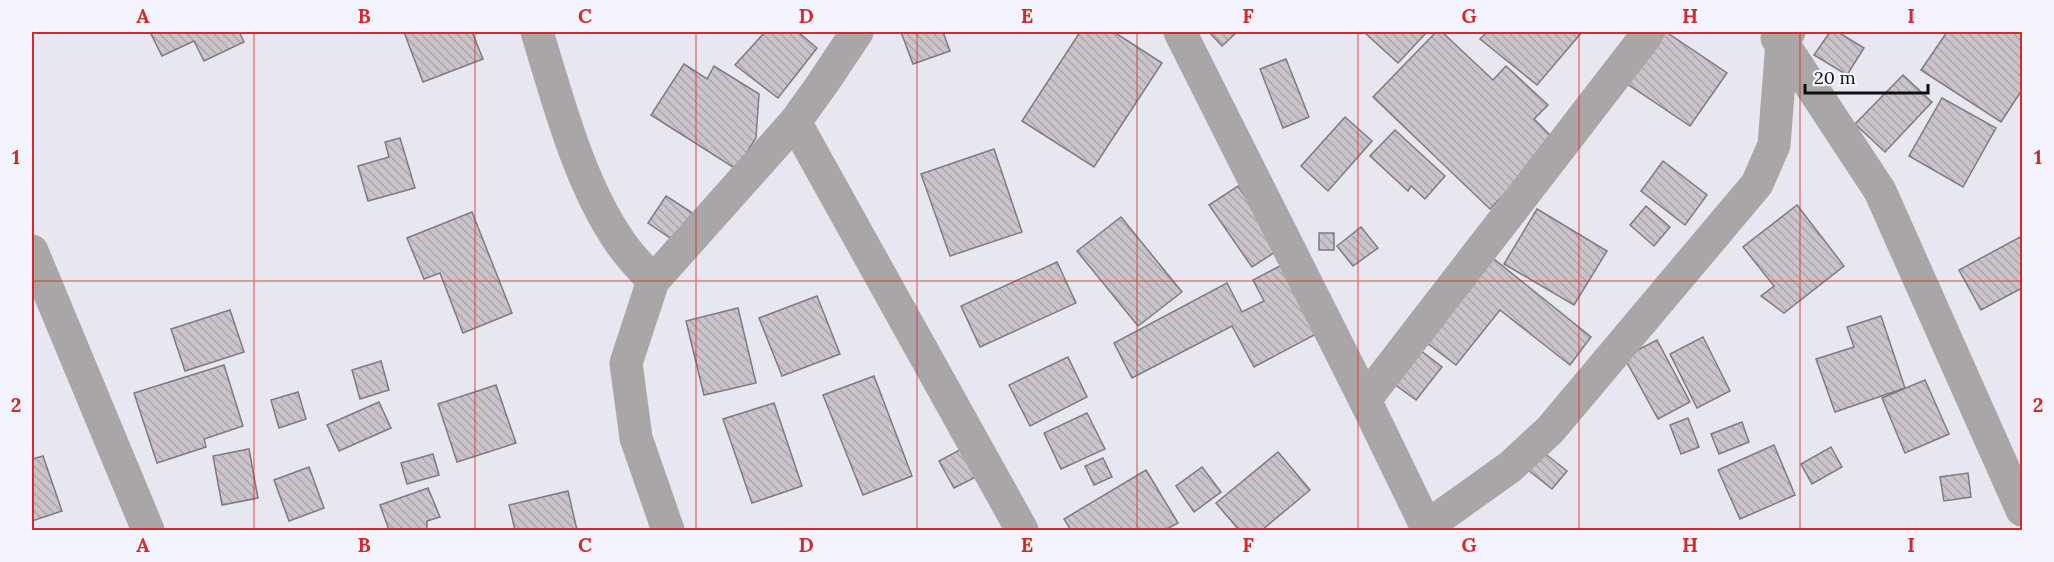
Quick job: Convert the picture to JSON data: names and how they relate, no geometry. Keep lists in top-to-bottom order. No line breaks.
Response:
{"scale_bar":"20 m","grid":{"columns":["A","B","C","D","E","F","G","H","I"],"rows":["1","2"]}}
